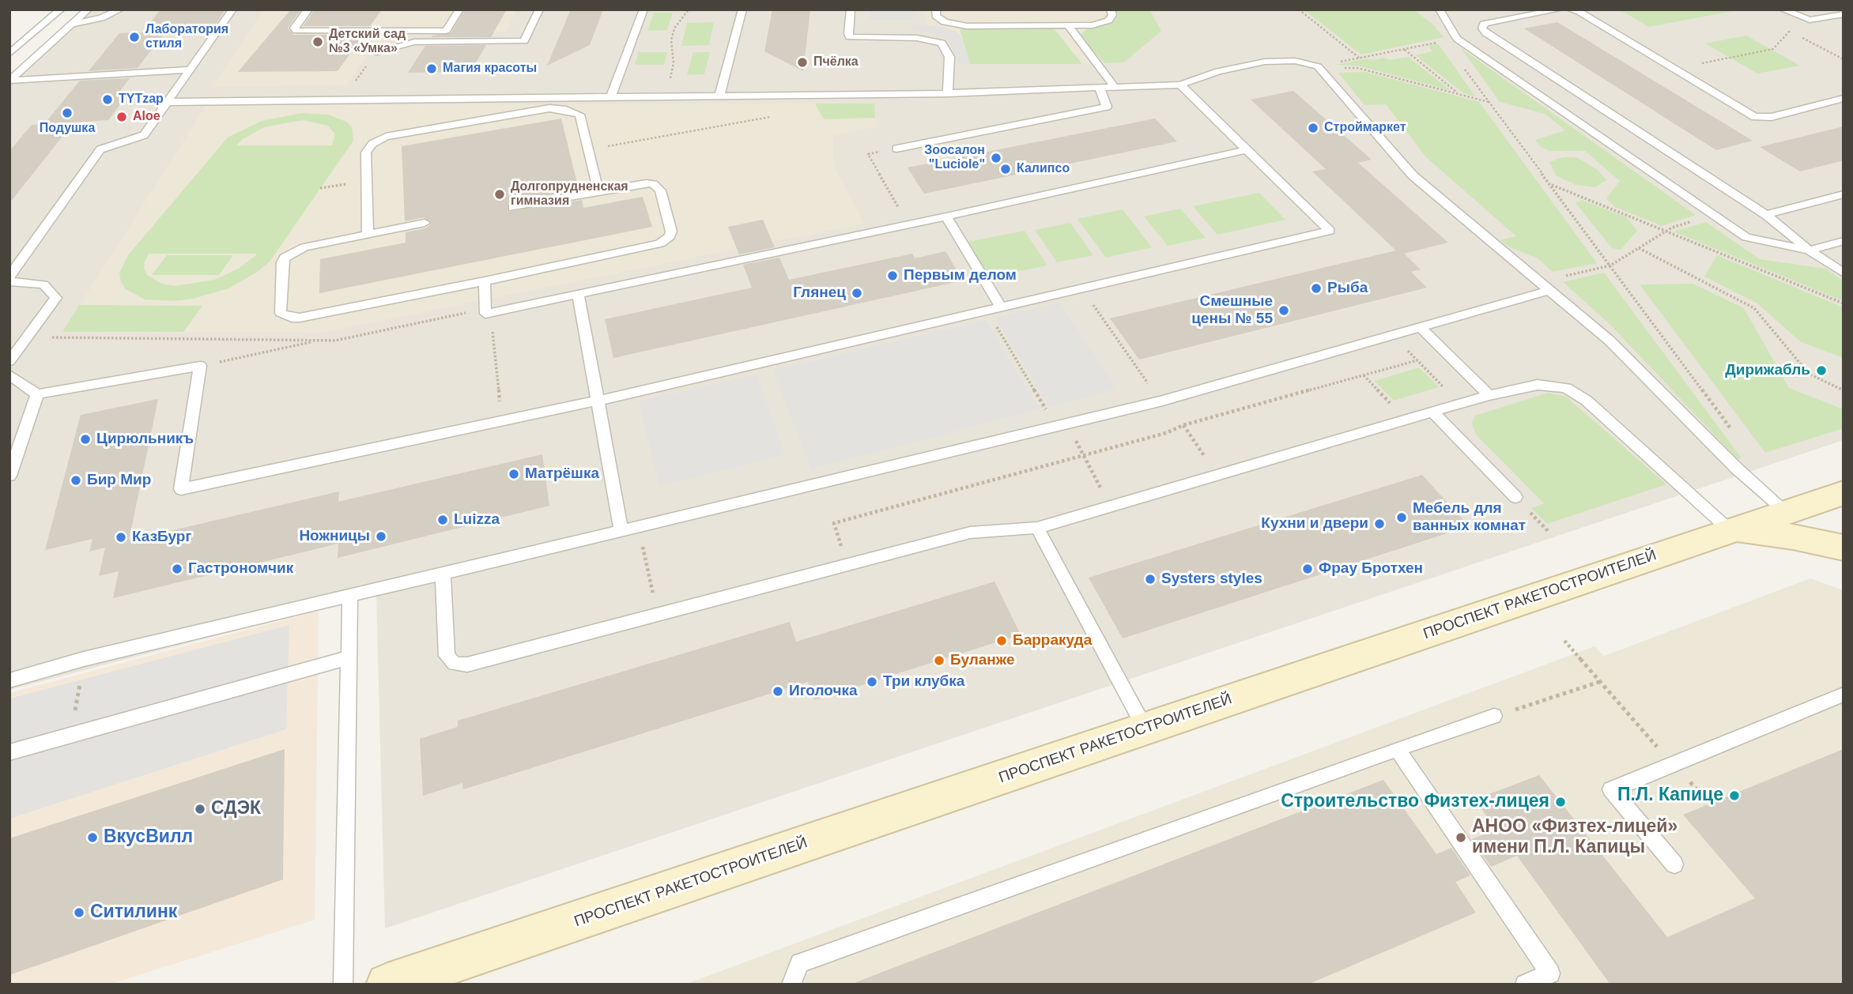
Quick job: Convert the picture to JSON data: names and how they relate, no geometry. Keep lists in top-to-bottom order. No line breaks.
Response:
{"streets":{"main road":["ПРОСПЕКТ РАКЕТОСТРОИТЕЛЕЙ"]},"places":["Лаборатория стиля","Детский сад №3 «Умка»","Пчёлка","Магия красоты","TYTzap","Подушка","Aloe","Строймаркет","Зоосалон \"Luciole\"","Калипсо","Долгопрудненская гимназия","Первым делом","Рыба","Глянец","Смешные цены № 55","Дирижабль","Цирюльникъ","Матрёшка","Бир Мир","Мебель для ванных комнат","Luizza","Кухни и двери","Ножницы","КазБург","Гастрономчик","Фрау Бротхен","Systers styles","Барракуда","Буланже","Три клубка","Иголочка","П.Л. Капице","Строительство Физтех-лицея","СДЭК","ВкусВилл","АНОО «Физтех-лицей» имени П.Л. Капицы","Ситилинк"]}
